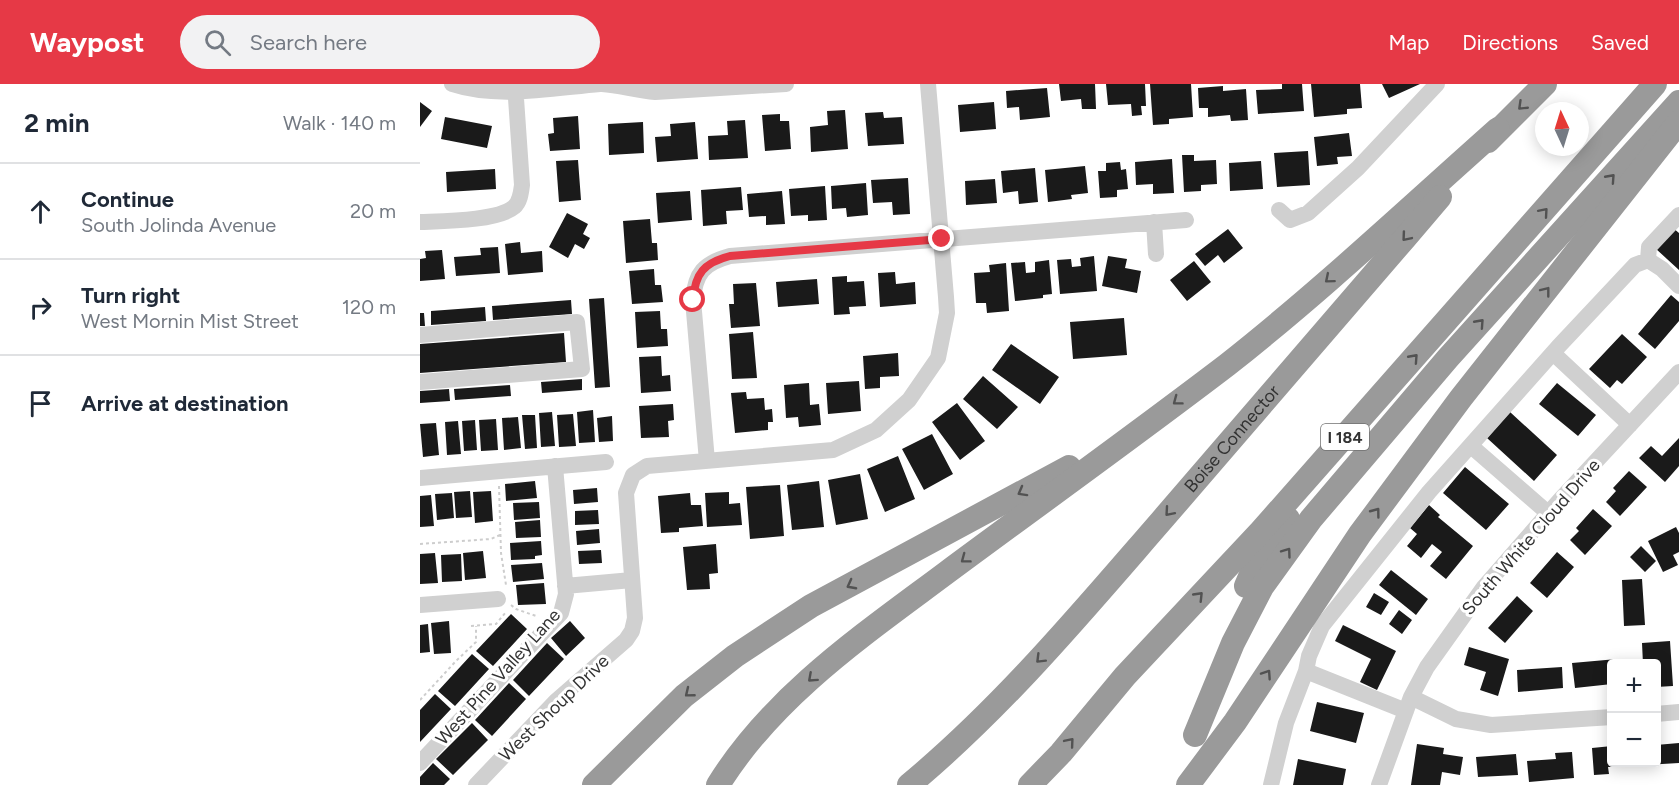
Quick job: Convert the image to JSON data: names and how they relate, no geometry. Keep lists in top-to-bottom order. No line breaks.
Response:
{"streets":{"highway":["I 184","Boise Connector"],"street":["South White Cloud Drive","West Pine Valley Lane","West Shoup Drive"]},"north":"top","page":{"header":"Waypost","search":"Search here","nav":["Map","Directions","Saved"],"heading":["2 min","Walk · 140 m"],"list":[["Continue","South Jolinda Avenue","20 m"],["Turn right","West Mornin Mist Street","120 m"],"Arrive at destination"],"map_buttons":["+","−"]}}
